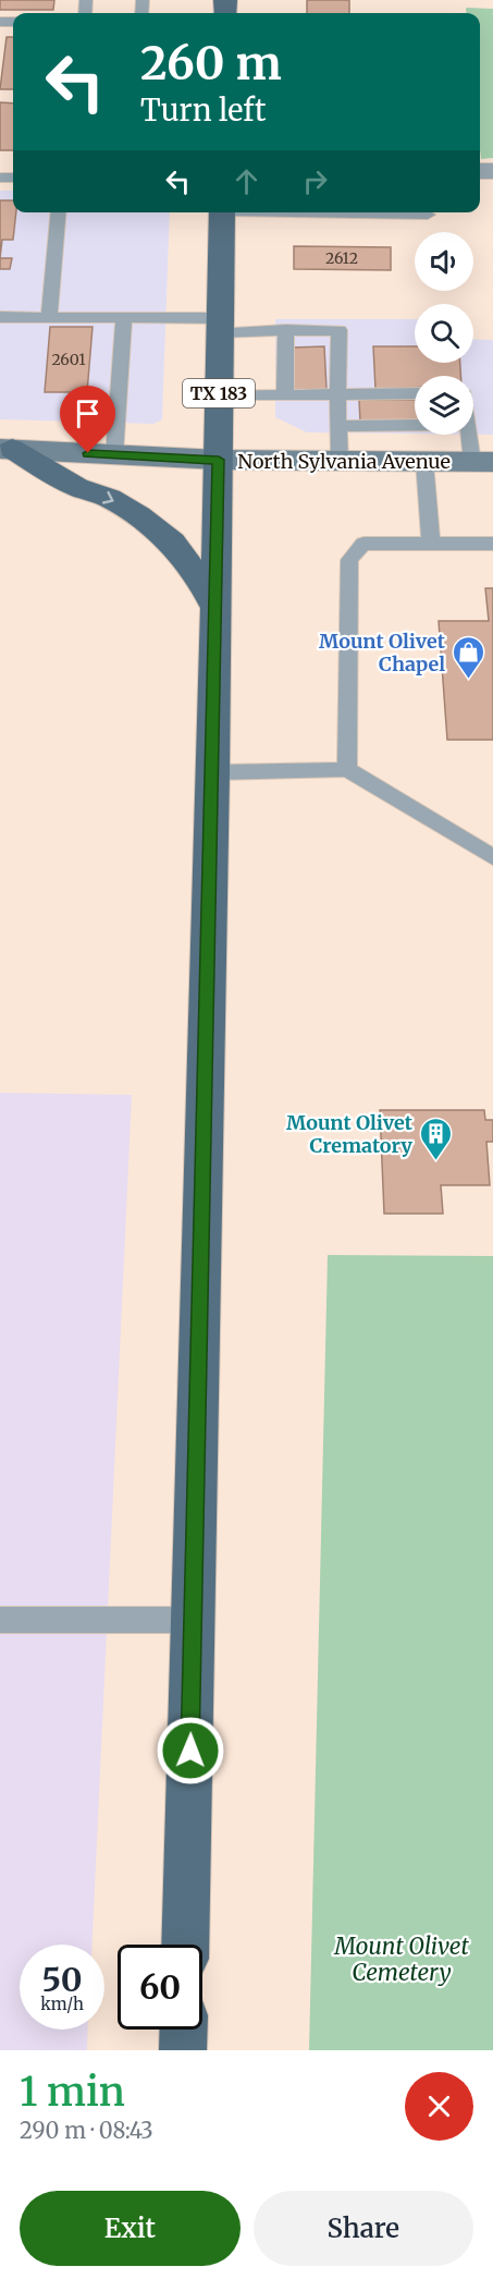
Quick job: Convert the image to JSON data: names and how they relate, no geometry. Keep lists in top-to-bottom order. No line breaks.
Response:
{"streets":{"main road":["TX 183","North Sylvania Avenue"]},"crossings":[["TX 183","North Sylvania Avenue"]],"parks":["Mount Olivet Cemetery"],"places":{"shop":["Mount Olivet Chapel"],"building":["Mount Olivet Crematory"]},"house_numbers":["2612","2601"],"page":{"turn":["260 m","Turn left"],"speed":"50 km/h","limit":"60","heading":["1 min","290 m · 08:43"],"buttons":["Exit","Share"]}}
